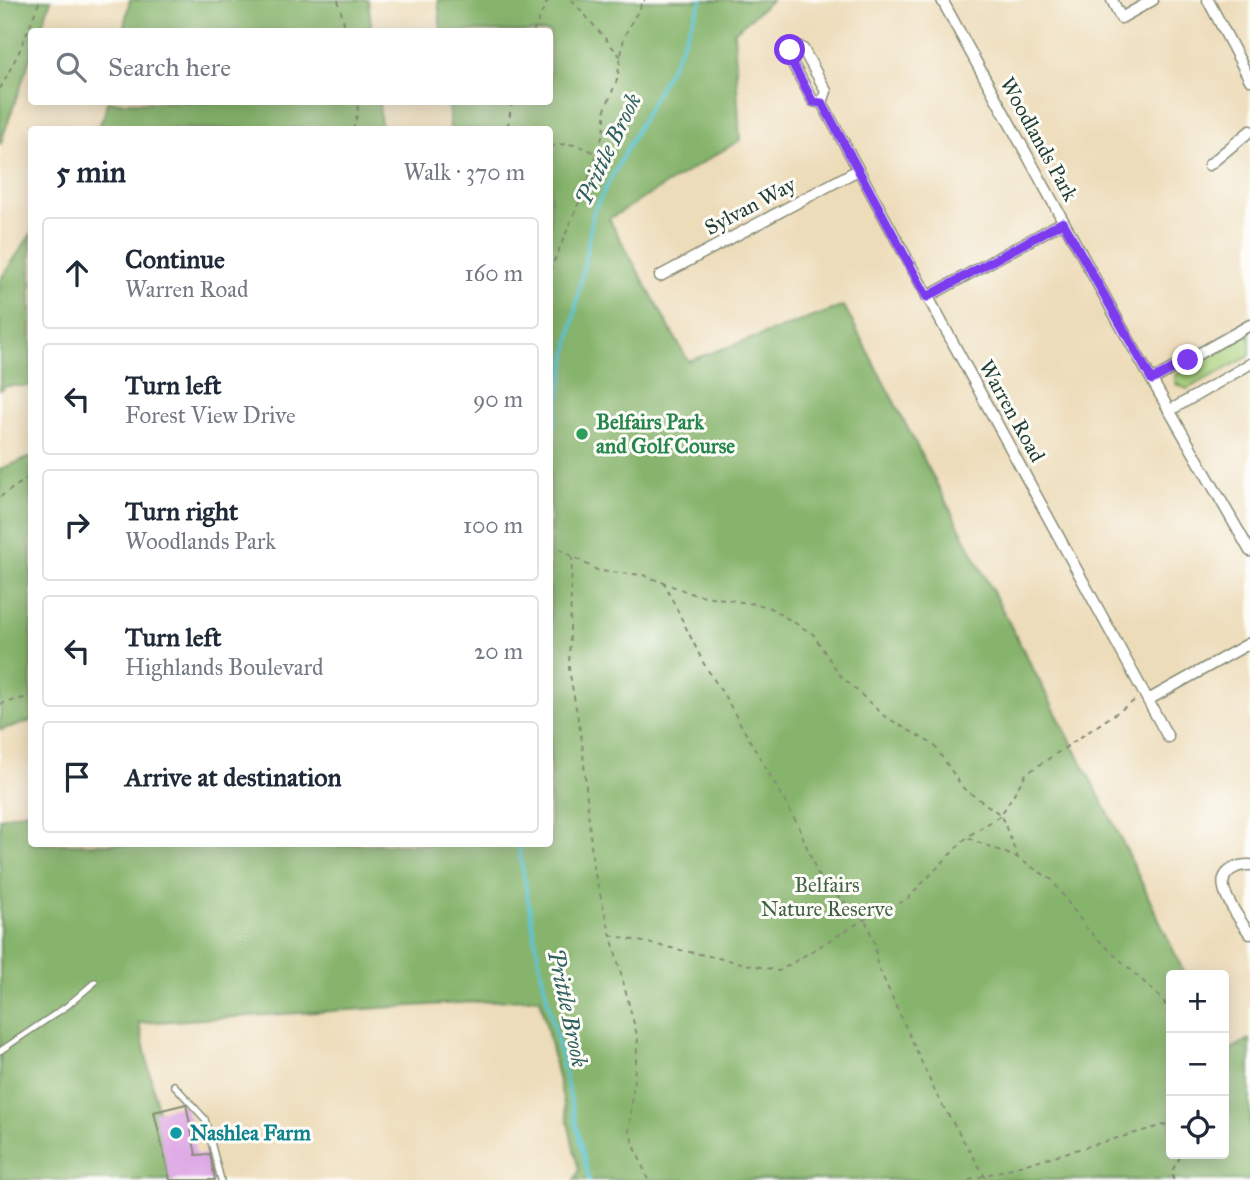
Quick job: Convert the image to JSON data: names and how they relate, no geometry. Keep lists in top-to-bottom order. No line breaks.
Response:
{"streets":{"street":["Woodlands Park","Sylvan Way","Warren Road"]},"crossings":[["Sylvan Way","Warren Road"]],"water":["Prittle Brook"],"parks":["Belfairs Nature Reserve"],"places":["Belfairs Park and Golf Course","Nashlea Farm"],"page":{"search":"Search here","heading":["5 min","Walk · 370 m"],"list":[["Continue","Warren Road","160 m"],["Turn left","Forest View Drive","90 m"],["Turn right","Woodlands Park","100 m"],["Turn left","Highlands Boulevard","20 m"],"Arrive at destination"],"map_buttons":["+","−"]}}
